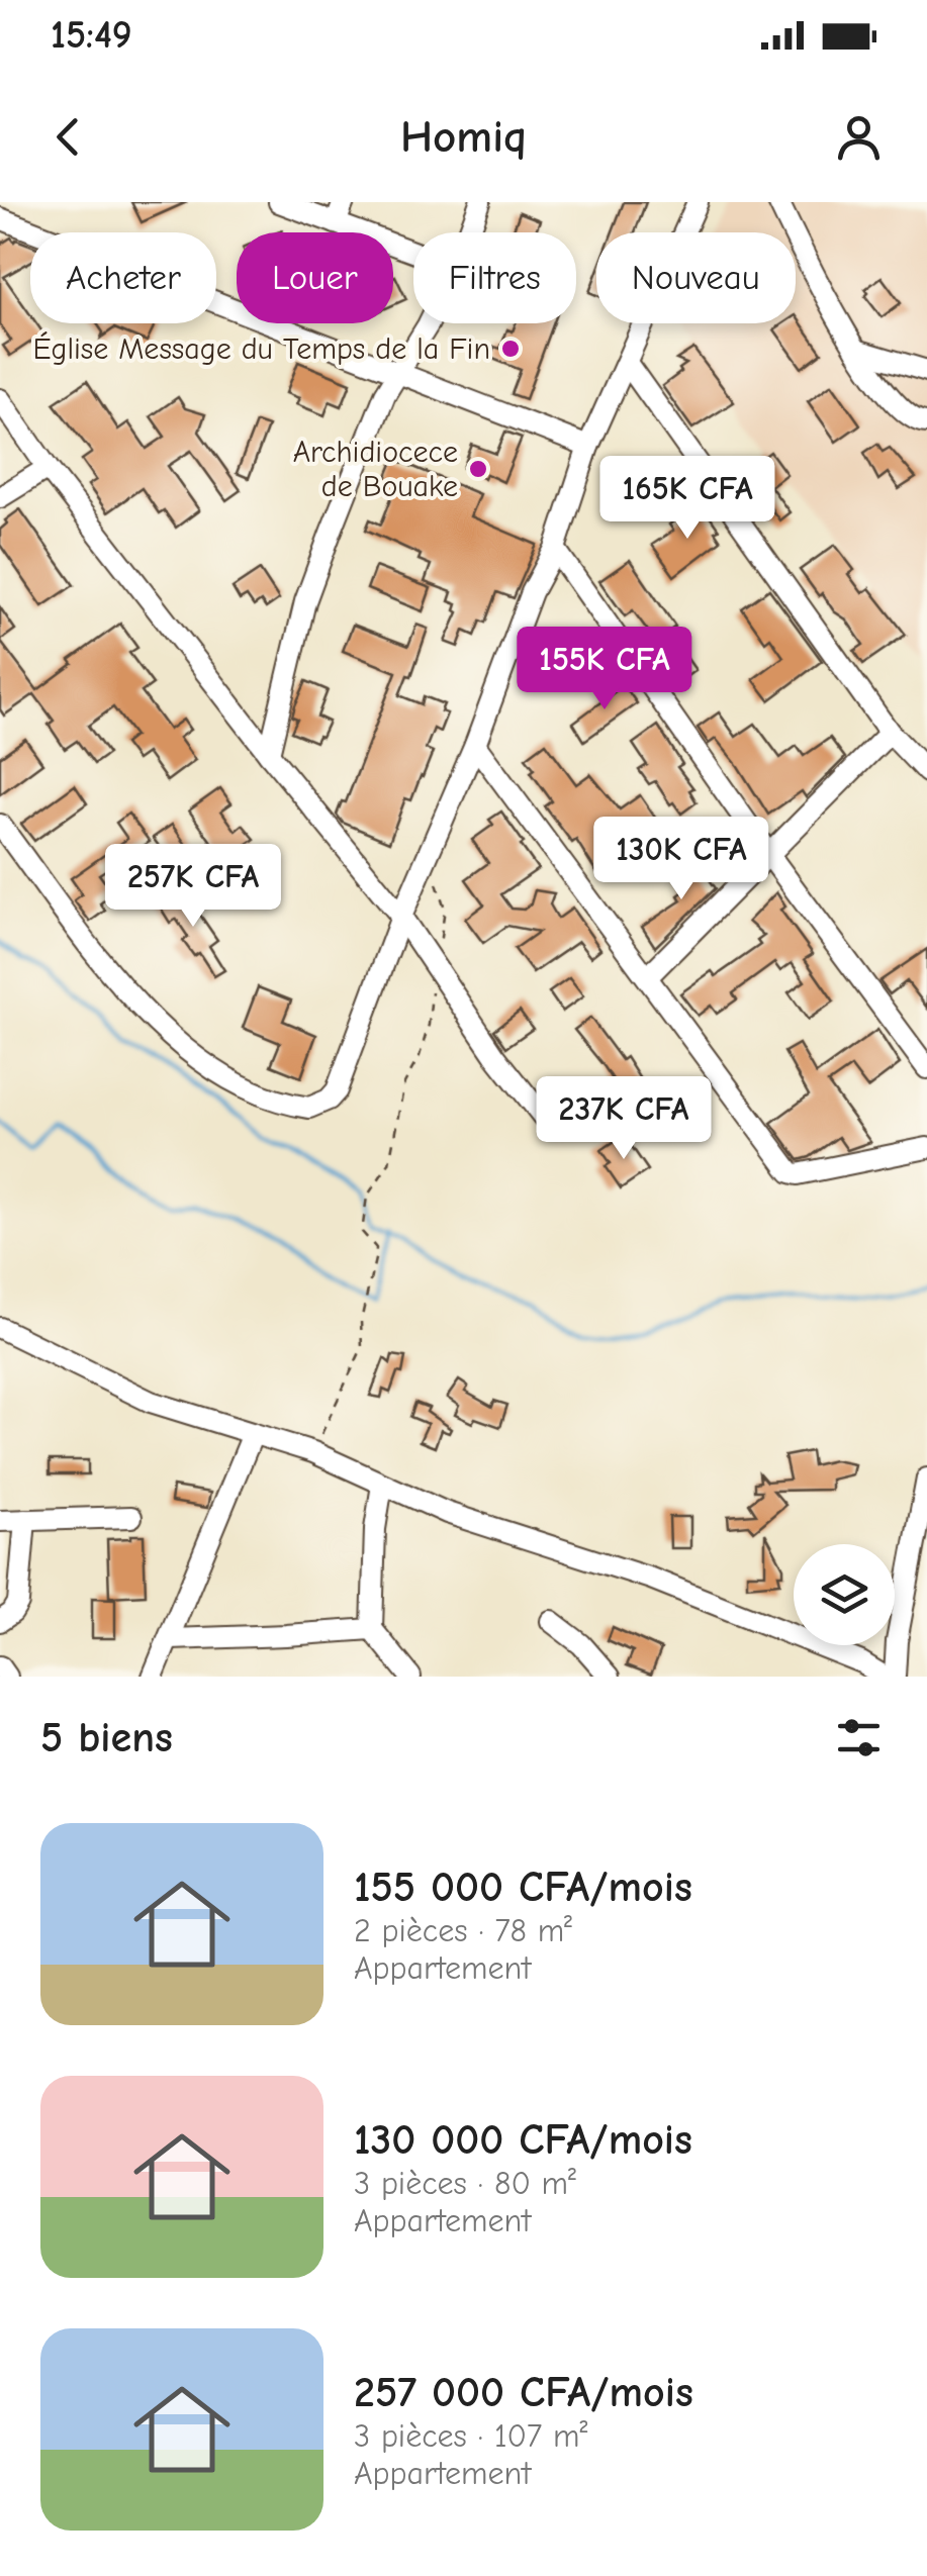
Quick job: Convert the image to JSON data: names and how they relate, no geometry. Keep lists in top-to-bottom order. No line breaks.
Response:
{"places":["Église Message du Temps de la Fin","Archidiocece de Bouake"],"page":{"status":"15:49","header":"Homiq","chip":["Acheter","Louer","Filtres","Nouveau"],"price":["165K CFA","155K CFA","130K CFA","257K CFA","237K CFA"],"heading":"5 biens","list":[{"name":"155 000 CFA/mois","note":"2 pièces · 78 m² · Appartement"},{"name":"130 000 CFA/mois","note":"3 pièces · 80 m² · Appartement"},{"name":"257 000 CFA/mois","note":"3 pièces · 107 m² · Appartement"}]}}
